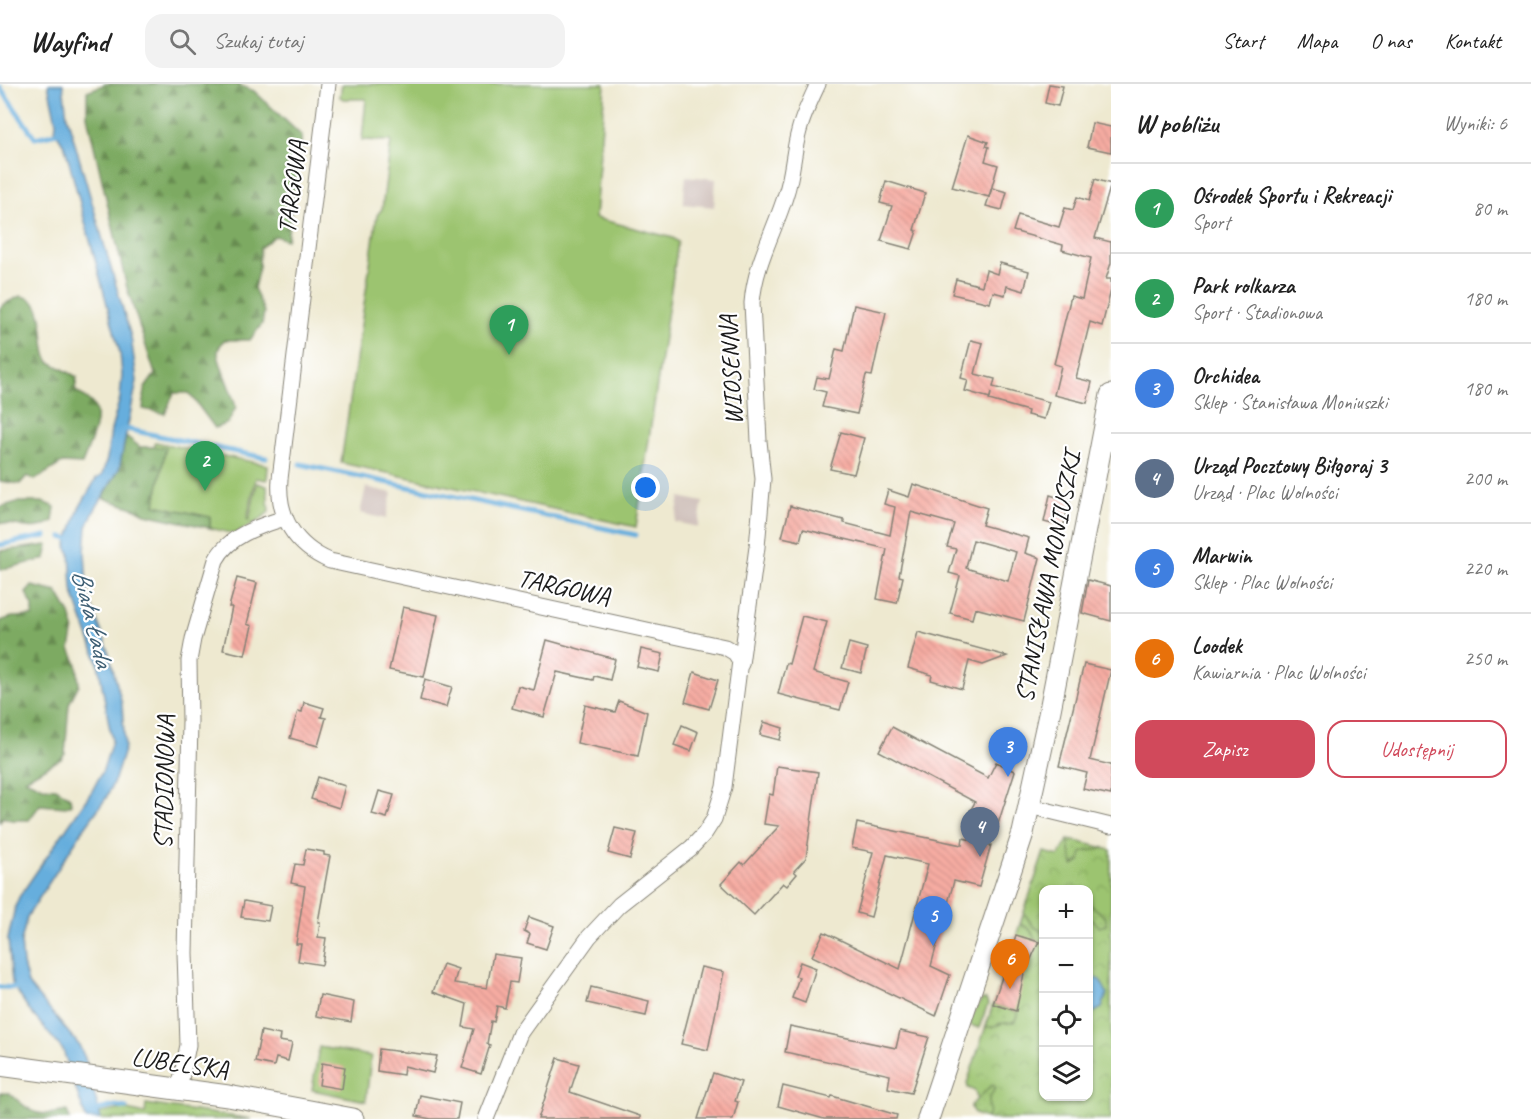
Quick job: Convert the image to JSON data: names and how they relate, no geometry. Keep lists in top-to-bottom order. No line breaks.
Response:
{"streets":{"street":["TARGOWA","WIOSENNA","STANISŁAWA MONIUSZKI","STADIONOWA","LUBELSKA"]},"crossings":[["TARGOWA","WIOSENNA"],["TARGOWA","STADIONOWA"],["STADIONOWA","LUBELSKA"]],"water":["Biała Łada"],"page":{"header":"Wayfind","search":"Szukaj tutaj","nav":["Start","Mapa","O nas","Kontakt"],"heading":["W pobliżu","Wyniki: 6"],"list":[{"mark":"1","name":"Ośrodek Sportu i Rekreacji","note":"Sport","value":"80 m"},{"mark":"2","name":"Park rolkarza","note":"Sport · Stadionowa","value":"180 m"},{"mark":"3","name":"Orchidea","note":"Sklep · Stanisława Moniuszki","value":"180 m"},{"mark":"4","name":"Urząd Pocztowy Biłgoraj 3","note":"Urząd · Plac Wolności","value":"200 m"},{"mark":"5","name":"Marwin","note":"Sklep · Plac Wolności","value":"220 m"},{"mark":"6","name":"Loodek","note":"Kawiarnia · Plac Wolności","value":"250 m"}],"pins":["1","2","3","4","5","6"],"buttons":["Zapisz","Udostępnij"],"map_buttons":["+","−"]}}
